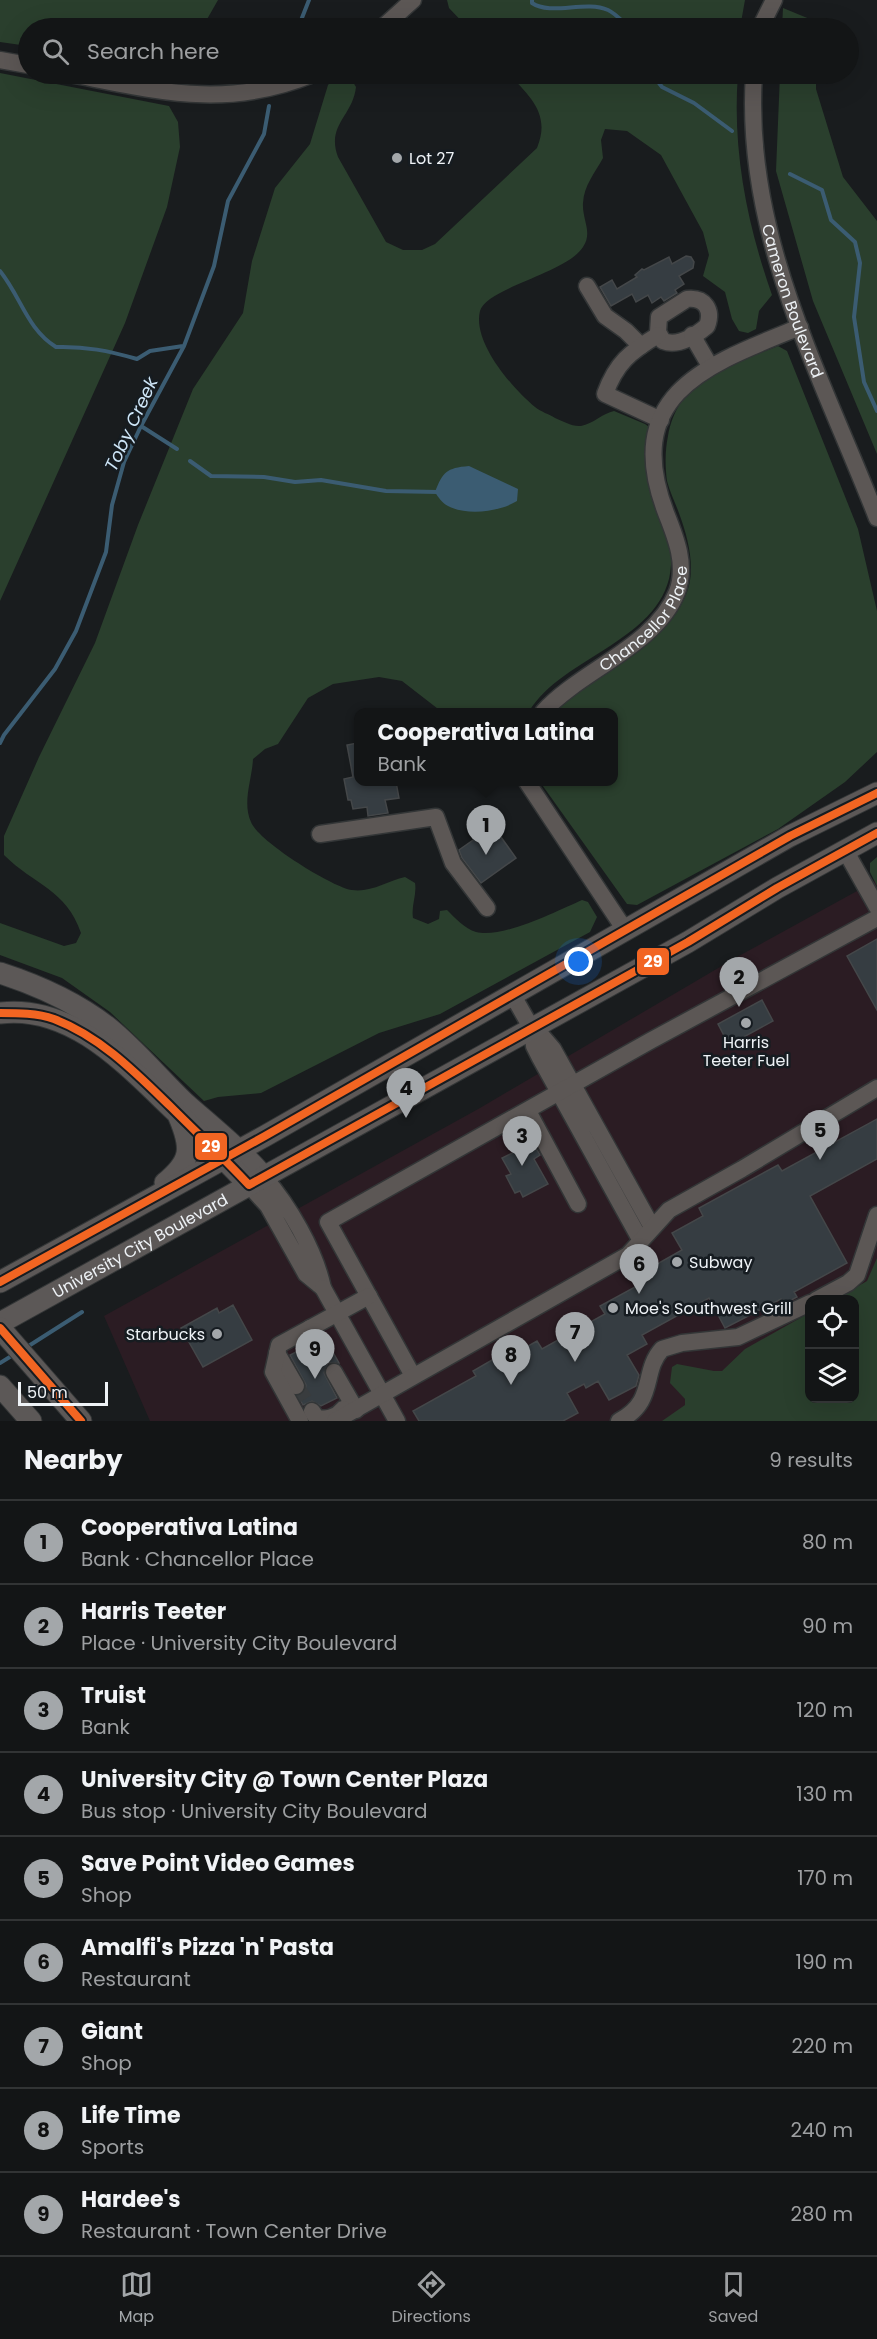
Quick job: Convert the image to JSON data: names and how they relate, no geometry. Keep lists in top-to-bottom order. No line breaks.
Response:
{"streets":{"main road":["University City Boulevard"],"street":["Cameron Boulevard","Chancellor Place"]},"crossings":[["Cameron Boulevard","Chancellor Place"]],"water":["Toby Creek"],"places":["Lot 27","Harris Teeter Fuel","Subway","Moe's Southwest Grill","Starbucks"],"lines":["transit line 29"],"scale_bar":"50 m","page":{"search":"Search here","popup":["Cooperativa Latina","Bank"],"pins":["1","2","4","5","3","6","7","9","8"],"scale":"50 m","heading":["Nearby","9 results"],"list":[{"mark":"1","name":"Cooperativa Latina","note":"Bank · Chancellor Place","value":"80 m"},{"mark":"2","name":"Harris Teeter","note":"Place · University City Boulevard","value":"90 m"},{"mark":"3","name":"Truist","note":"Bank","value":"120 m"},{"mark":"4","name":"University City @ Town Center Plaza","note":"Bus stop · University City Boulevard","value":"130 m"},{"mark":"5","name":"Save Point Video Games","note":"Shop","value":"170 m"},{"mark":"6","name":"Amalfi's Pizza 'n' Pasta","note":"Restaurant","value":"190 m"},{"mark":"7","name":"Giant","note":"Shop","value":"220 m"},{"mark":"8","name":"Life Time","note":"Sports","value":"240 m"},{"mark":"9","name":"Hardee's","note":"Restaurant · Town Center Drive","value":"280 m"}],"nav":["Map","Directions","Saved"]}}
